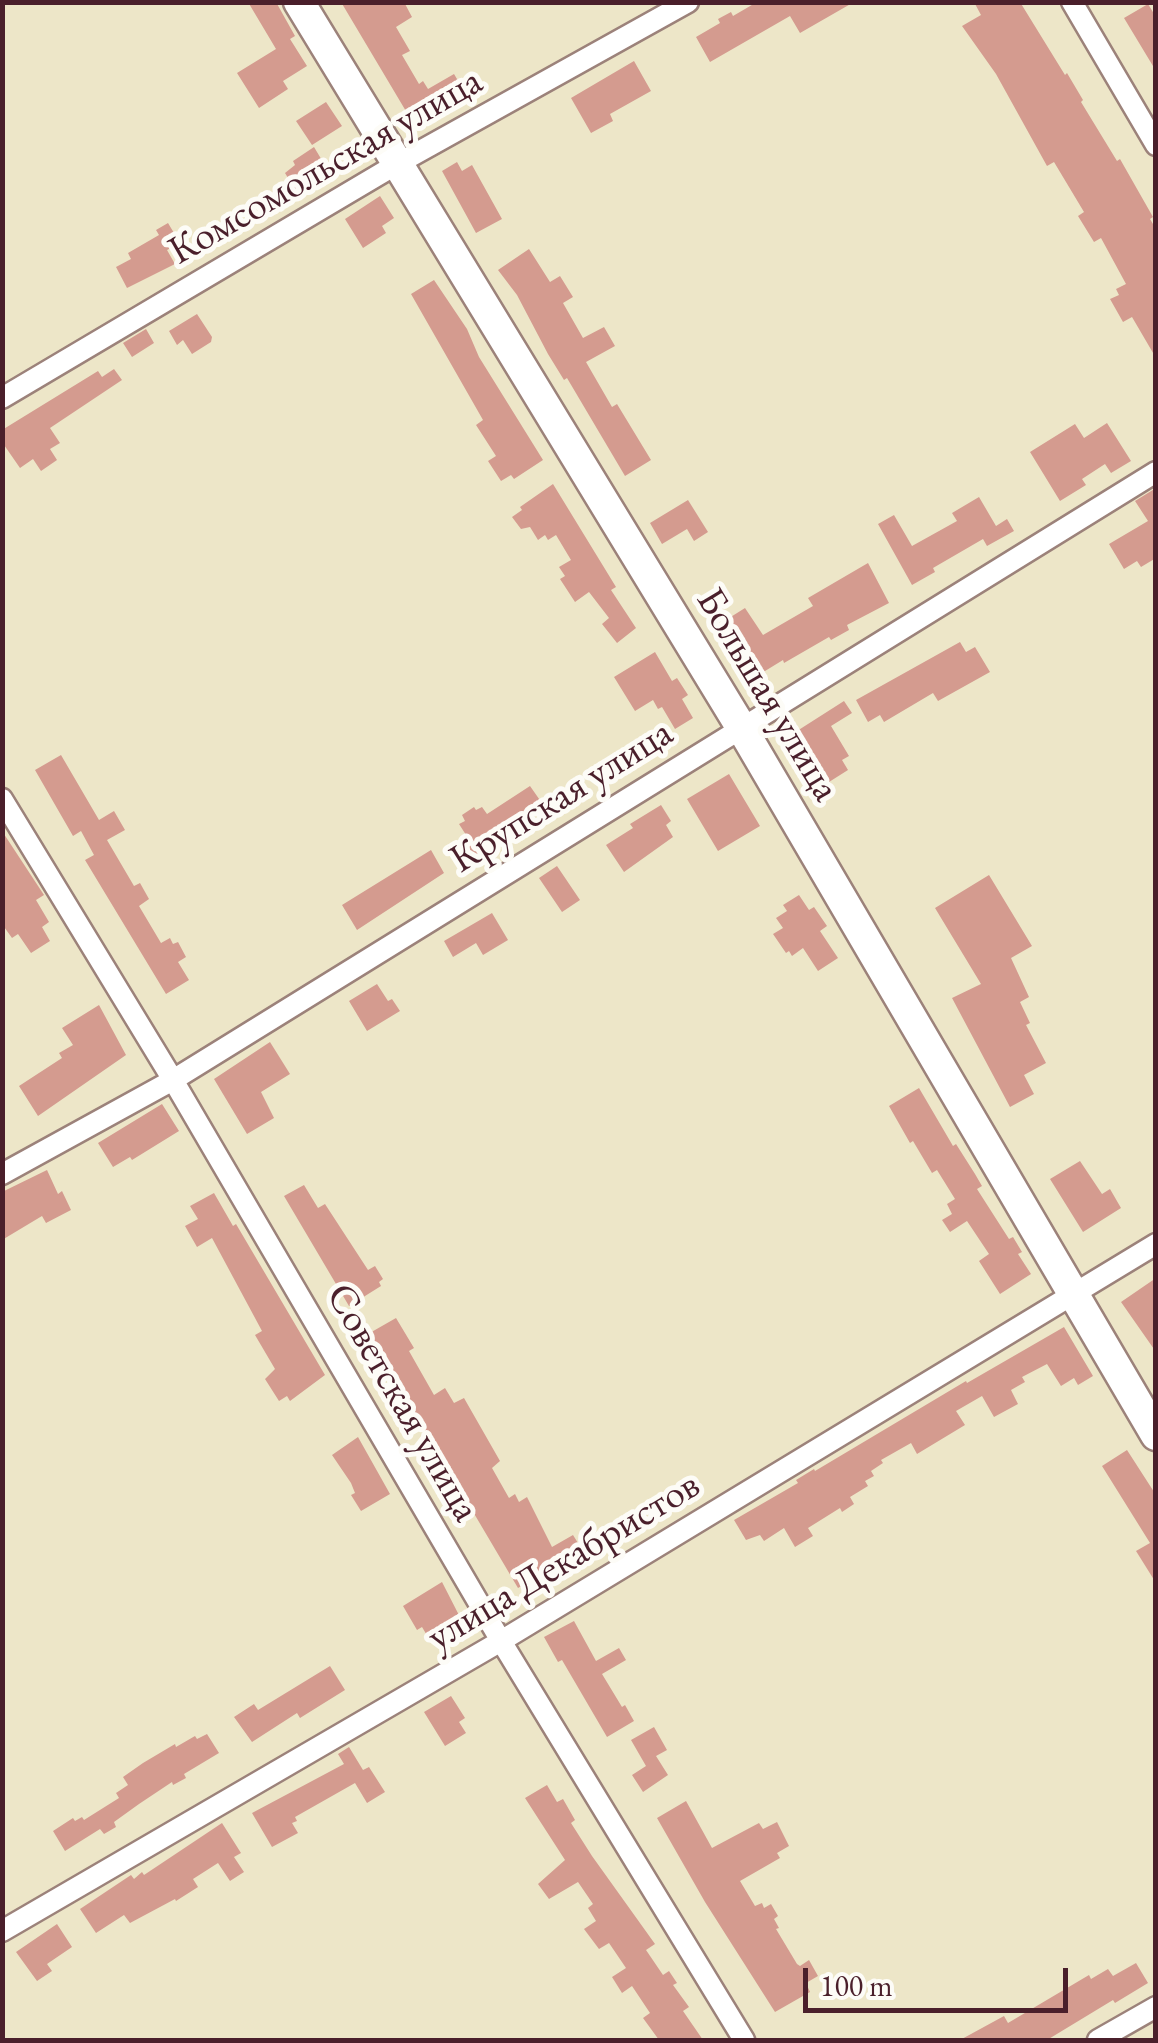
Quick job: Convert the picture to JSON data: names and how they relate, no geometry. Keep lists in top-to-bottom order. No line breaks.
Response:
{"streets":{"street":["Комсомольская улица","Большая улица","Крупская улица","Советская улица","улица Декабристов"]},"crossings":[["Комсомольская улица","Большая улица"],["Большая улица","Крупская улица"],["Большая улица","улица Декабристов"],["Крупская улица","Советская улица"],["Советская улица","улица Декабристов"]],"scale_bar":"100 m"}
